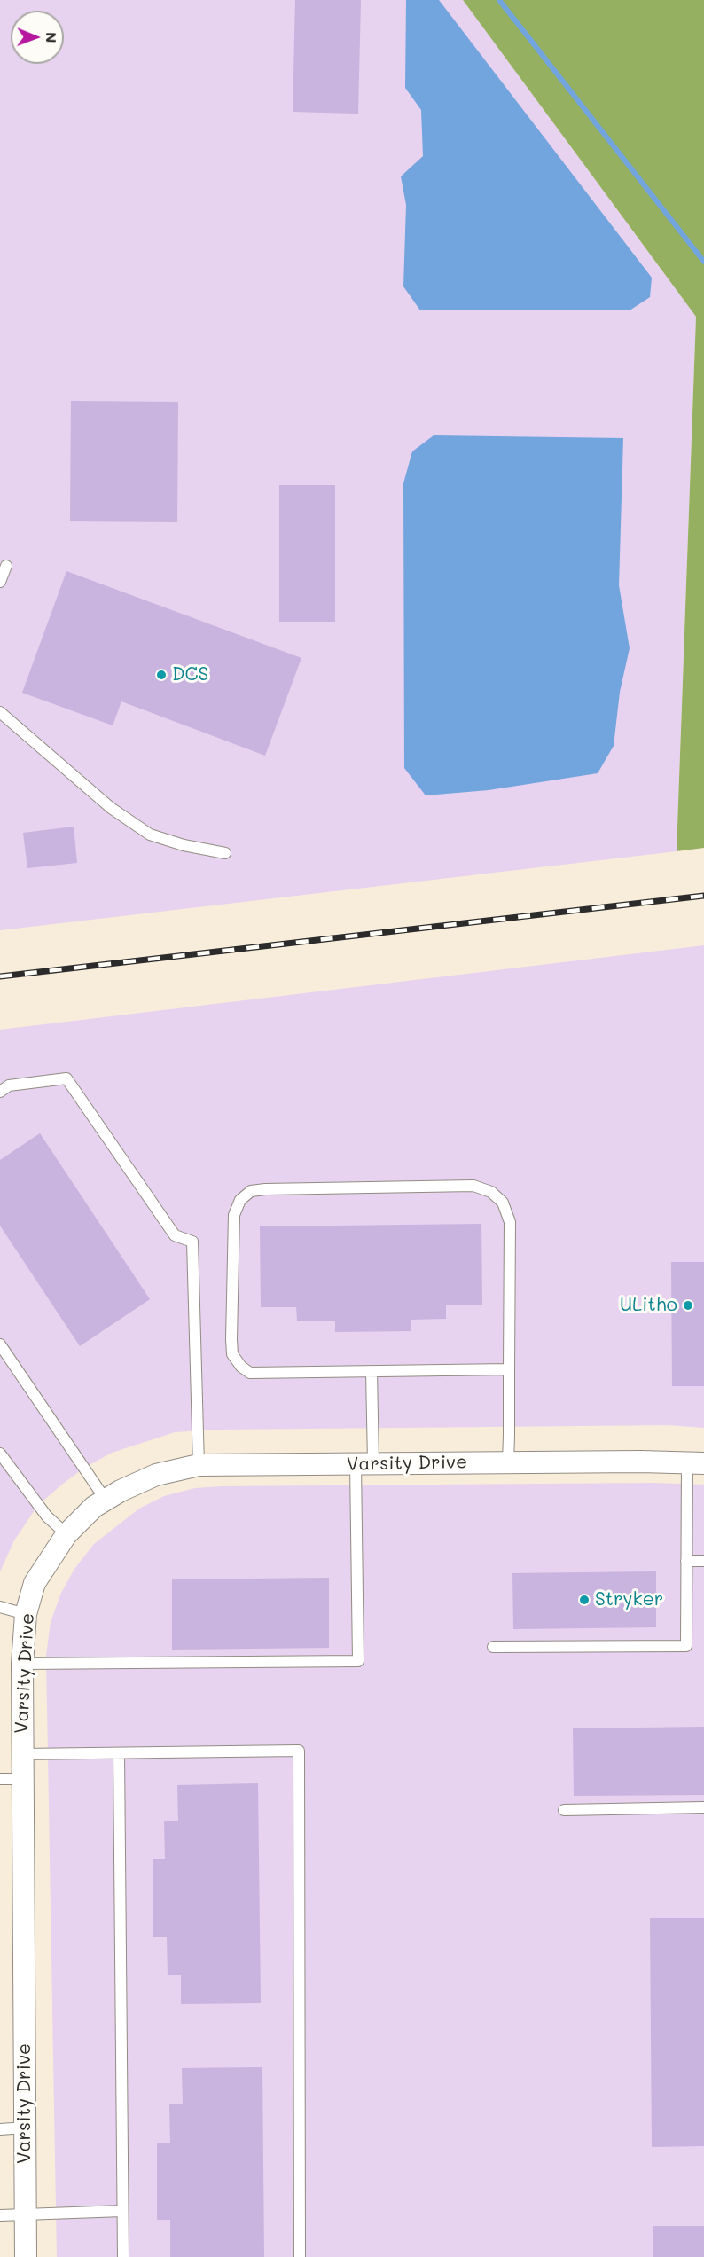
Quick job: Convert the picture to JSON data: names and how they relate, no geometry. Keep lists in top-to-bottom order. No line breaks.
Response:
{"streets":{"street":["Varsity Drive"]},"places":["DCS","ULitho","Stryker"],"north":"right"}
